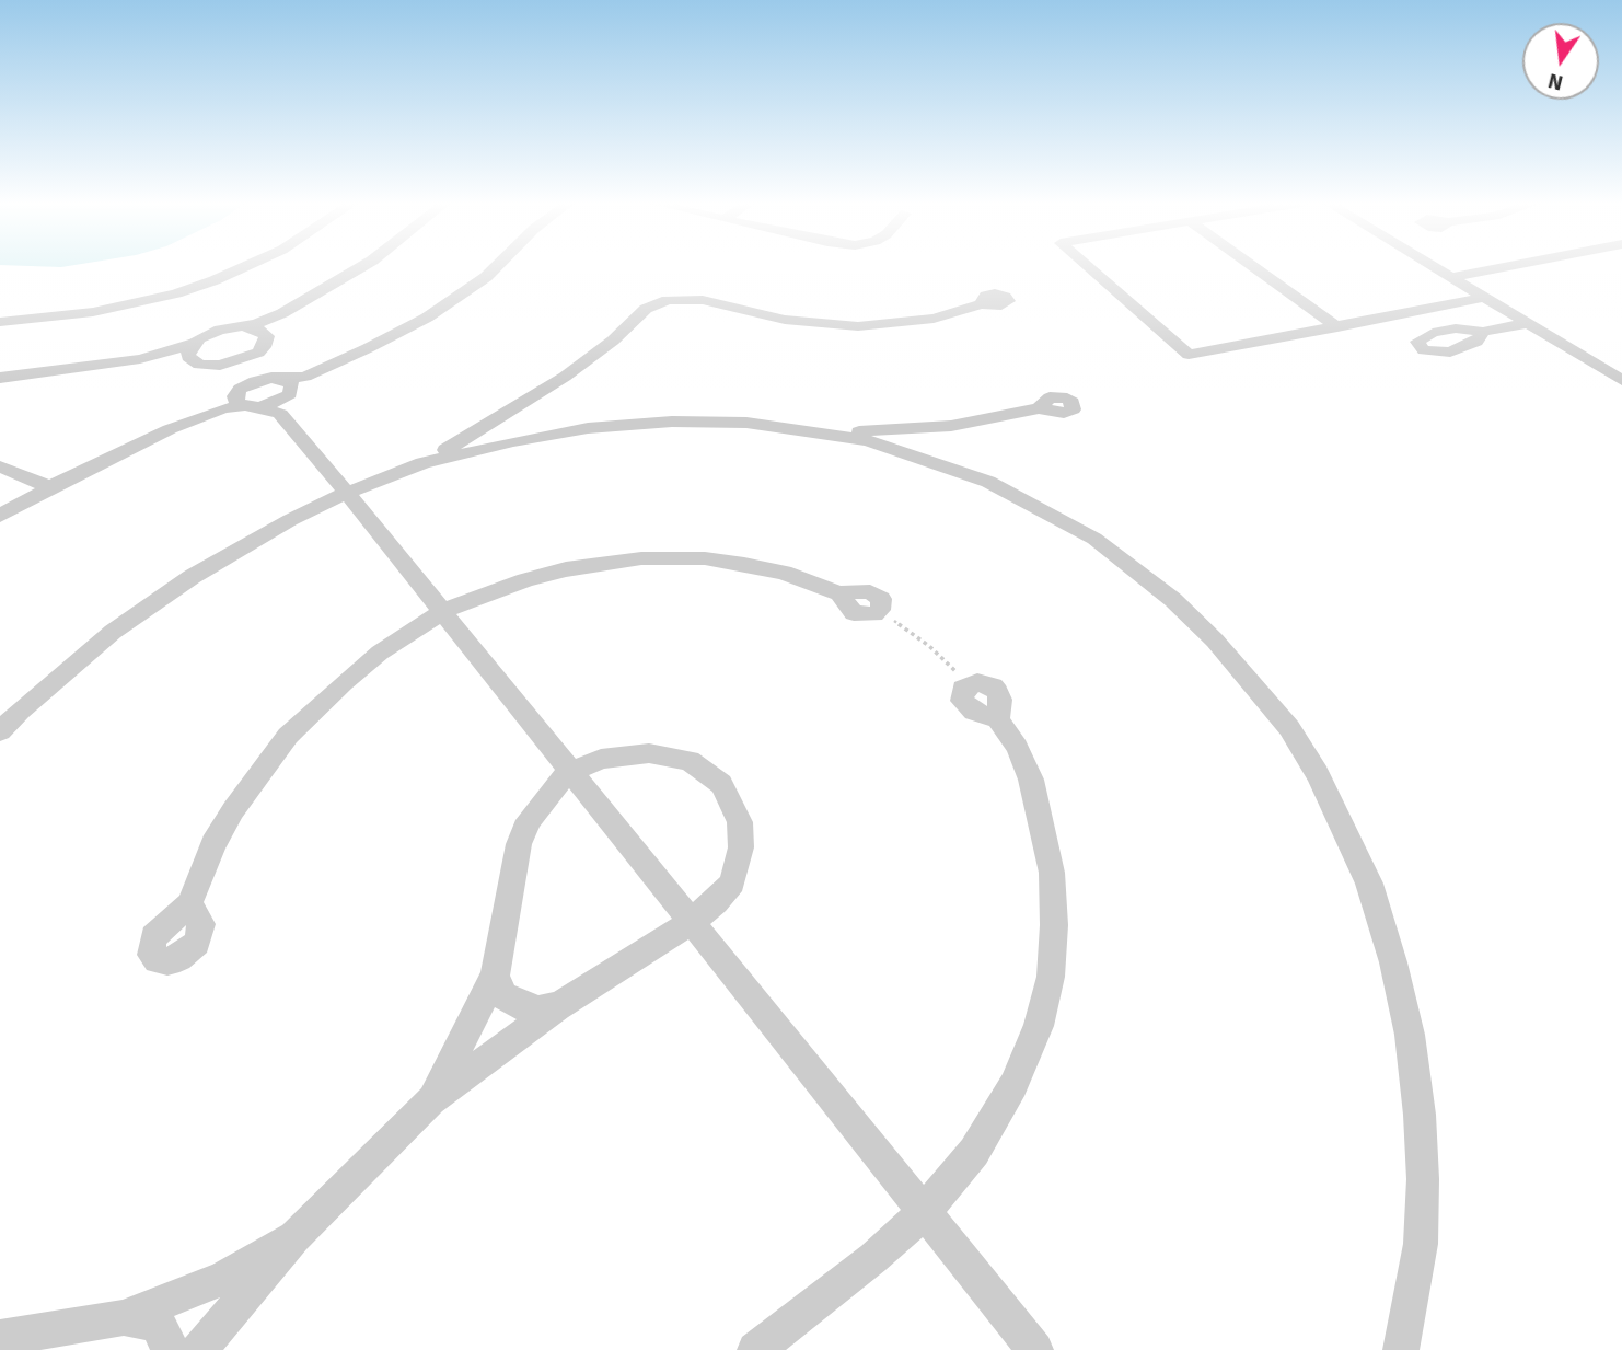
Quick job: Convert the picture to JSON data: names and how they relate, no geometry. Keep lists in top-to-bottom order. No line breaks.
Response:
{"north":"bottom"}
